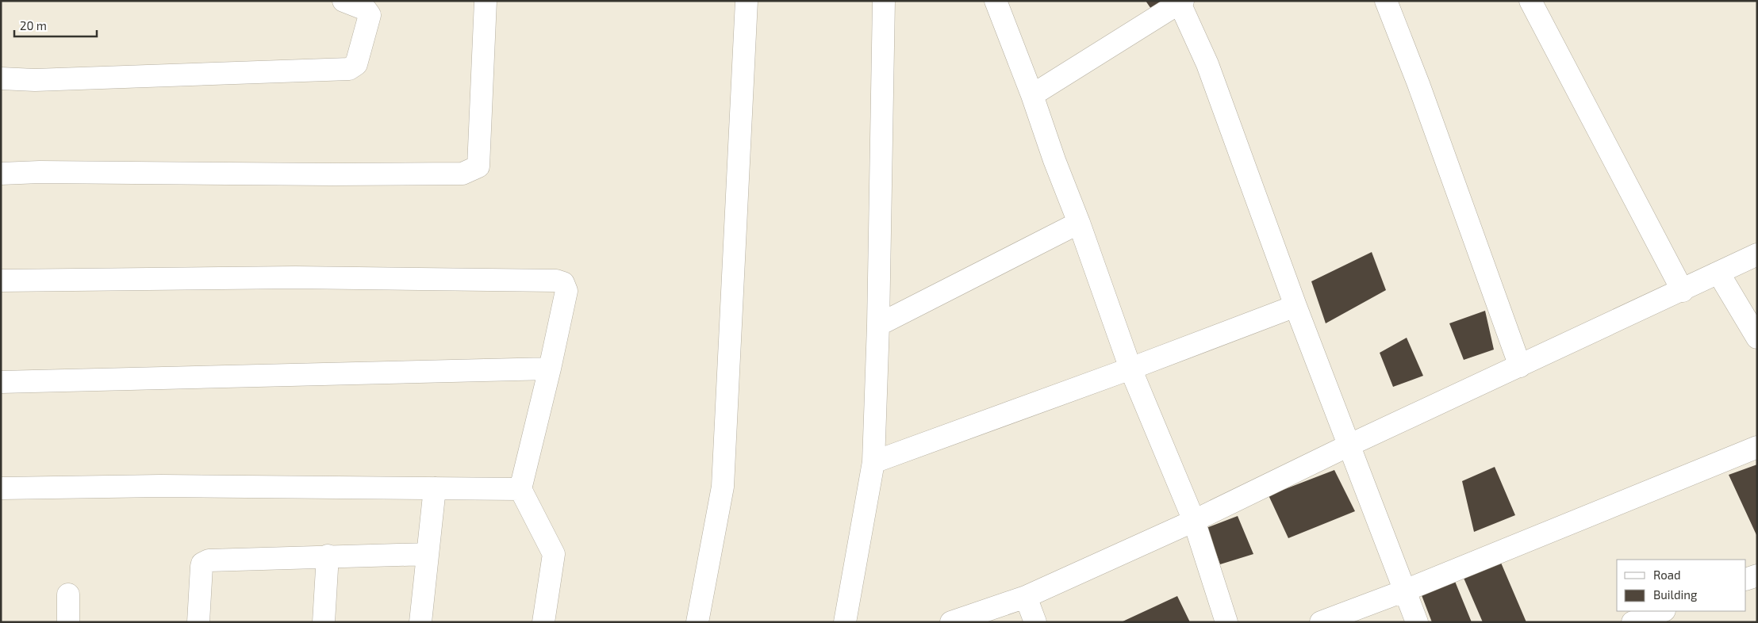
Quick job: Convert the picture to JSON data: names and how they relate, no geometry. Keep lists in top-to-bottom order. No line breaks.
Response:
{"legend":["Road","Building"],"scale_bar":"20 m"}
